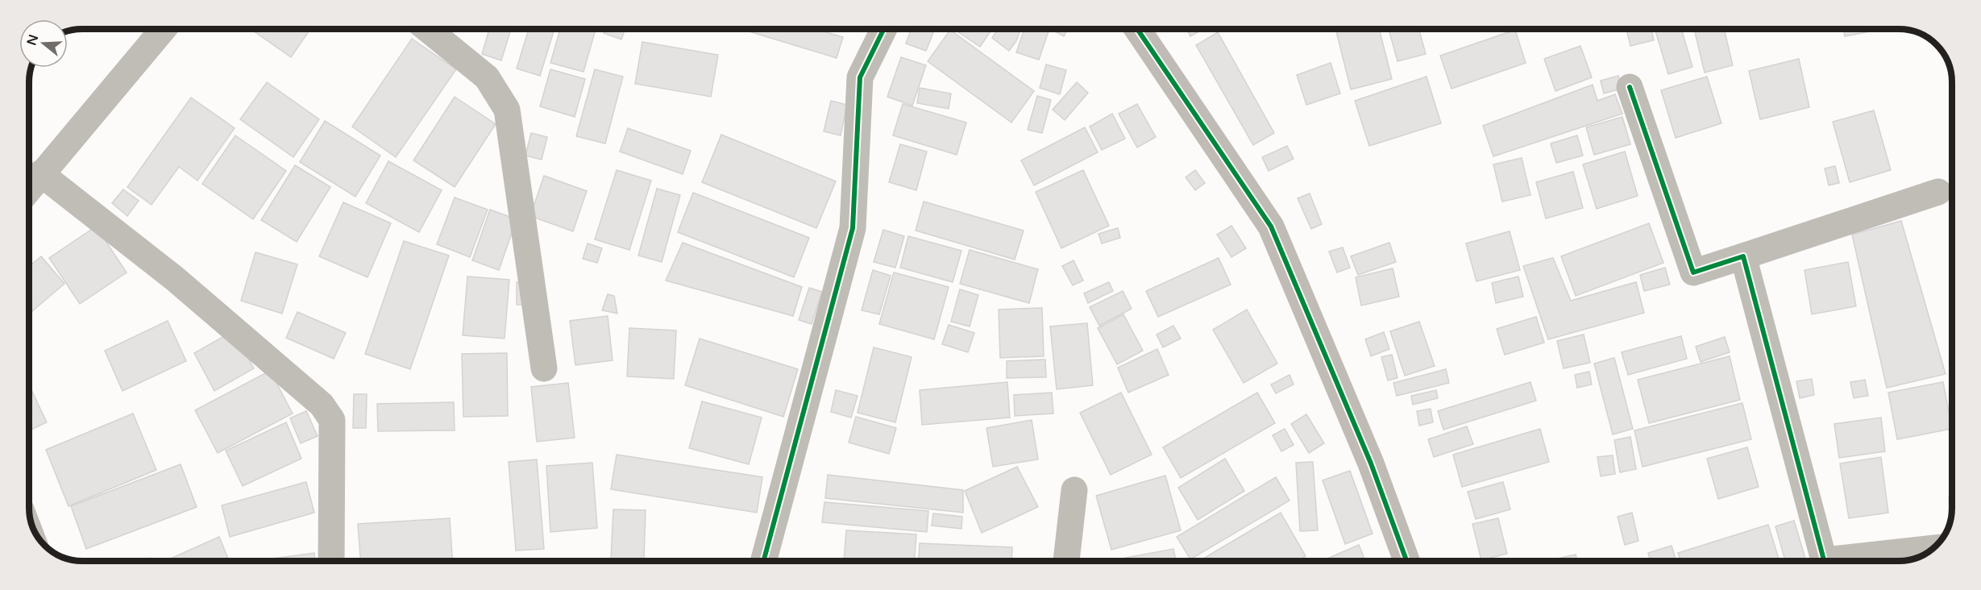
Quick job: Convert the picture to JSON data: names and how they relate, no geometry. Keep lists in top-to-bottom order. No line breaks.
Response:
{"north":"left"}
